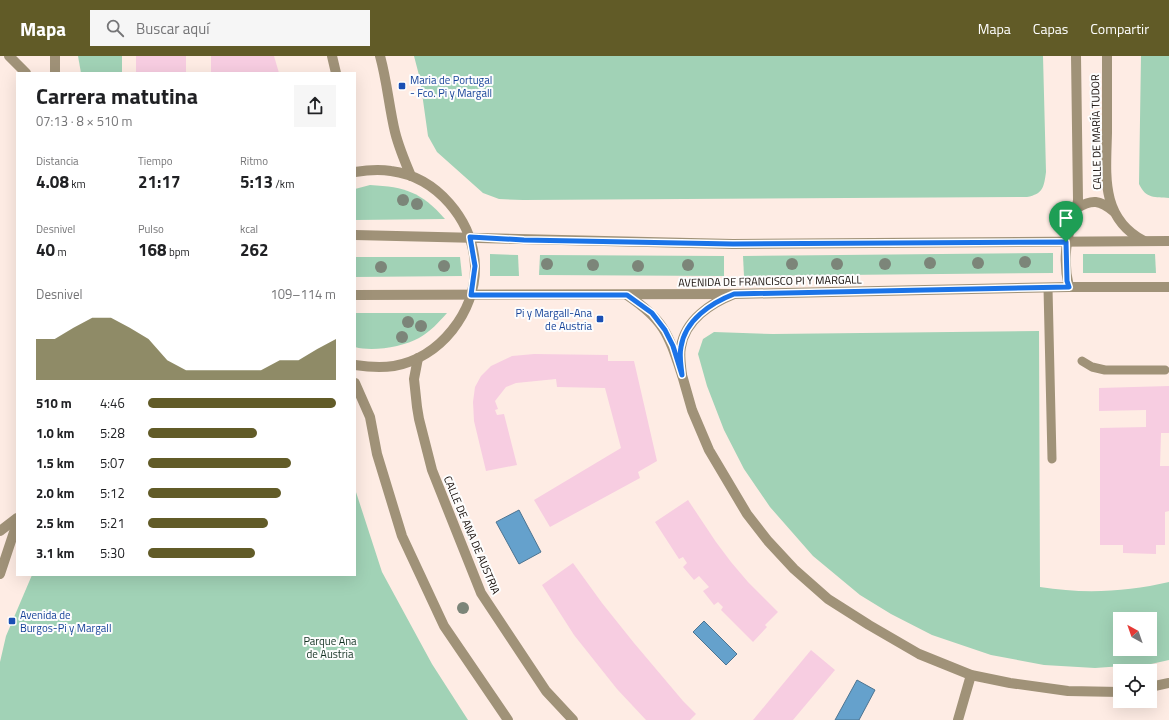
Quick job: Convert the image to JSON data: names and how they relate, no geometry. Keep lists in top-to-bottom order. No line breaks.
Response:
{"streets":{"street":["CALLE DE MARÍA TUDOR","AVENIDA DE FRANCISCO PI Y MARGALL","CALLE DE ANA DE AUSTRIA"]},"parks":["Parque Ana de Austria"],"places":{"transit":["Maria de Portugal - Fco. Pi y Margall","Pi y Margall-Ana de Austria","Avenida de Burgos-Pi y Margall"]},"north":"top left","page":{"header":"Mapa","search":"Buscar aquí","nav":["Mapa","Capas","Compartir"],"heading":["Carrera matutina","07:13 · 8 × 510 m"],"stats":[["Distancia","4.08 km"],["Tiempo","21:17"],["Ritmo","5:13 /km"],["Desnivel","40 m"],["Pulso","168 bpm"],["kcal","262"]],"chart":["Desnivel","109–114 m"],"list":[{"name":"510 m","note":"4:46"},{"name":"1.0 km","note":"5:28"},{"name":"1.5 km","note":"5:07"},{"name":"2.0 km","note":"5:12"},{"name":"2.5 km","note":"5:21"},{"name":"3.1 km","note":"5:30"}]}}
